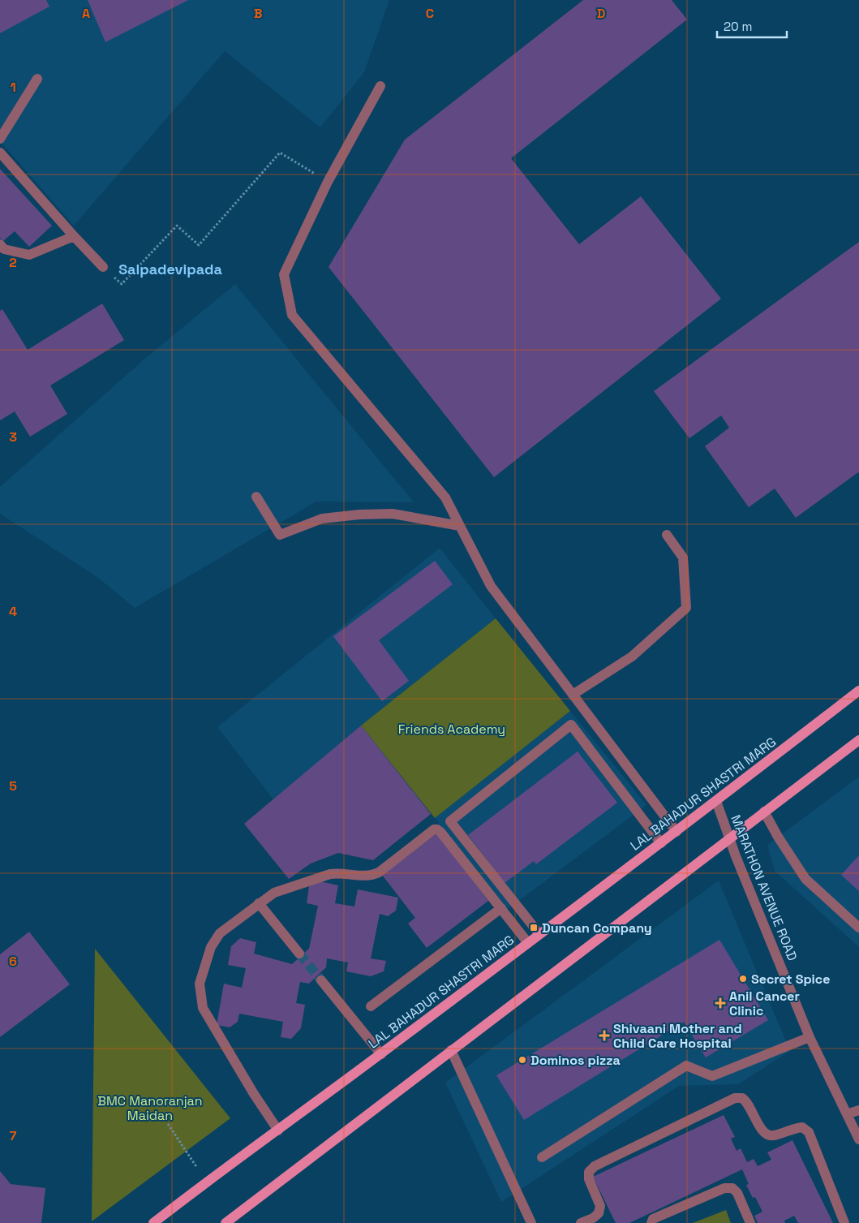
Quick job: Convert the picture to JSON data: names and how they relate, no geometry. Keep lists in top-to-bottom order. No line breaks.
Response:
{"streets":{"main road":["LAL BAHADUR SHASTRI MARG"],"street":["MARATHON AVENUE ROAD"]},"crossings":[["LAL BAHADUR SHASTRI MARG","MARATHON AVENUE ROAD"]],"districts":["Salpadevipada"],"parks":["Friends Academy","BMC Manoranjan Maidan"],"places":{"transit":["Duncan Company"],"other":["Secret Spice","Dominos pizza"],"health":["Anil Cancer Clinic","Shivaani Mother and Child Care Hospital"]},"scale_bar":"20 m","grid":{"columns":["A","B","C","D"],"rows":["1","2","3","4","5","6","7"]}}
